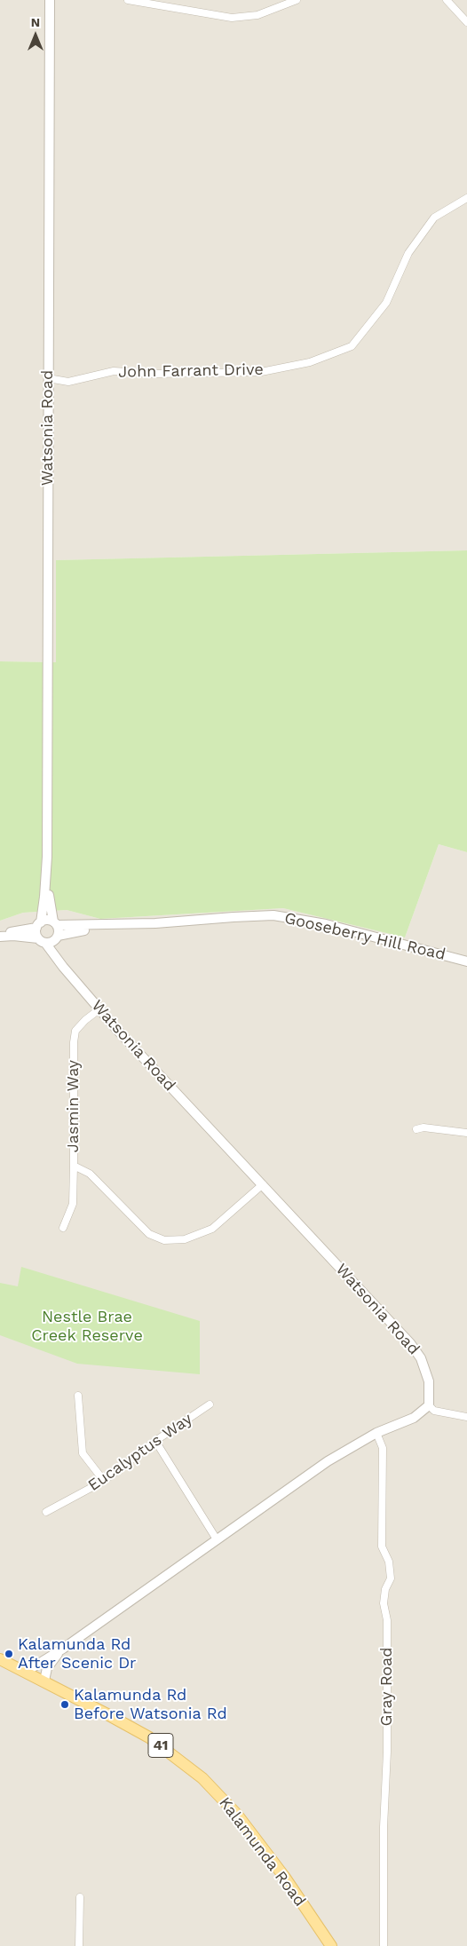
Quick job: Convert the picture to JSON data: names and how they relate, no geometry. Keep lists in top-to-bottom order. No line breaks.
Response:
{"streets":{"main road":["41","Kalamunda Road"],"street":["John Farrant Drive","Watsonia Road","Gooseberry Hill Road","Jasmin Way","Eucalyptus Way","Gray Road"]},"crossings":[["John Farrant Drive","Watsonia Road"],["Watsonia Road","Gooseberry Hill Road"],["Watsonia Road","Jasmin Way"]],"parks":["Nestle Brae Creek Reserve"],"places":["Kalamunda Rd After Scenic Dr","Kalamunda Rd Before Watsonia Rd"],"north":"top"}
